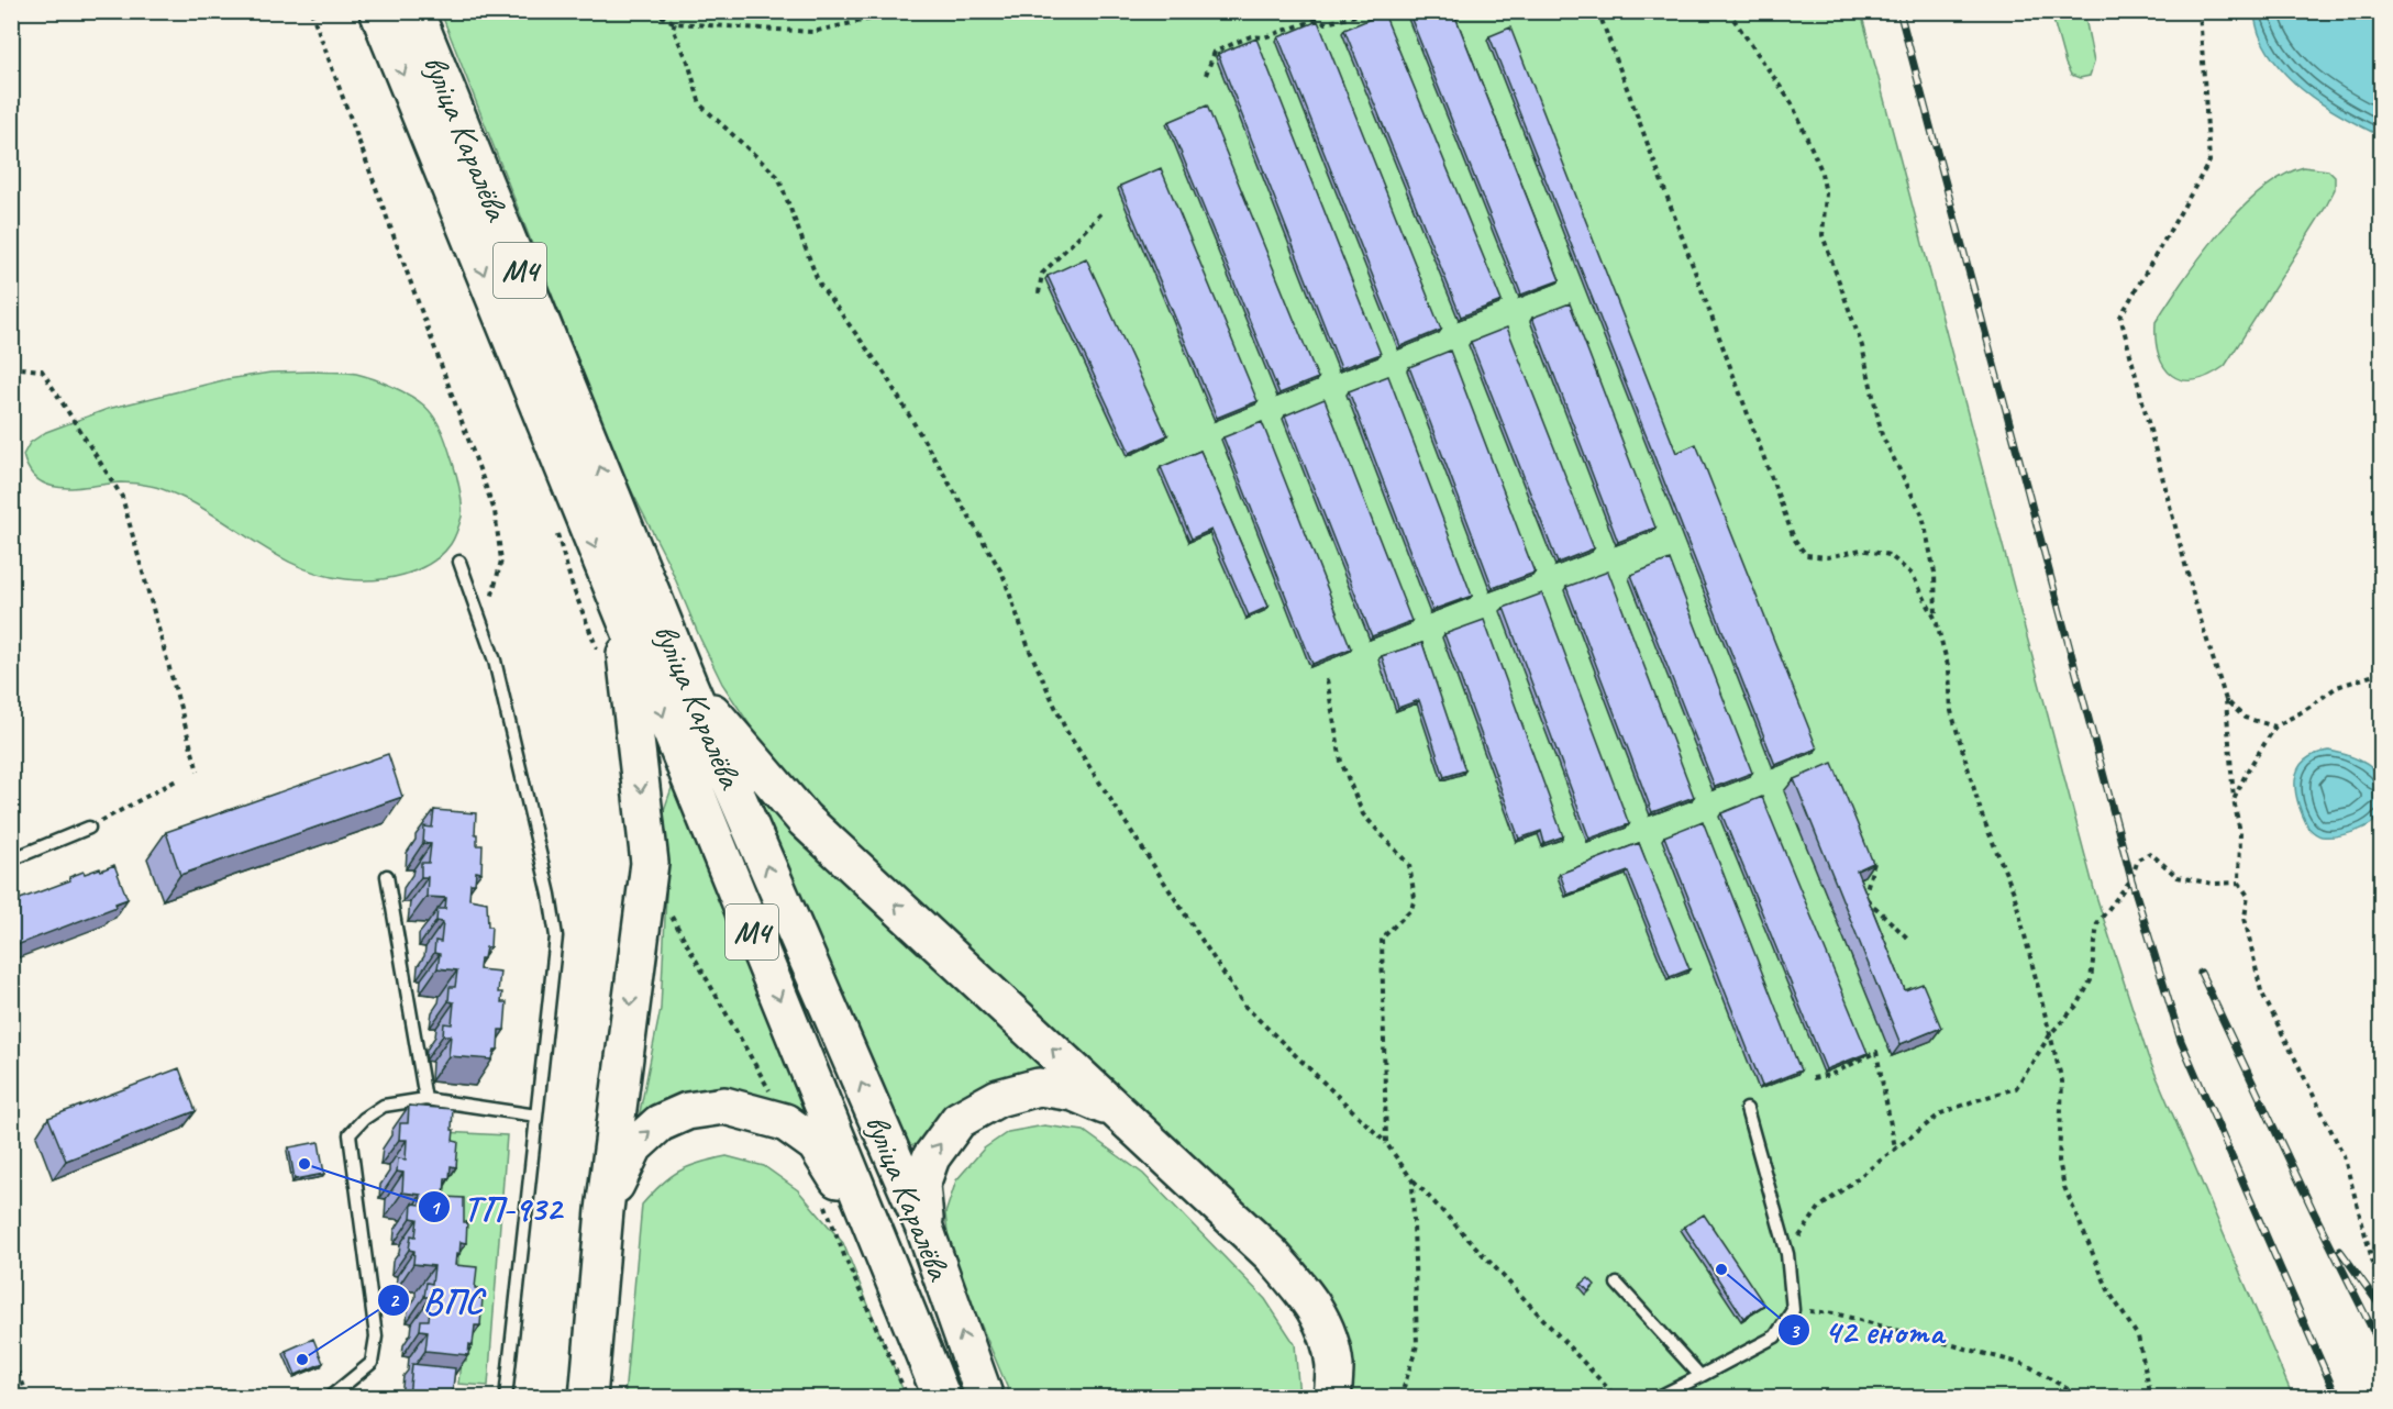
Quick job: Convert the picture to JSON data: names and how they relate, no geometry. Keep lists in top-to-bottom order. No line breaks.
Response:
{"streets":{"main road":["вуліца Каралёва","М4"]},"places":["ТП-932","42 енота","ВПС"]}
